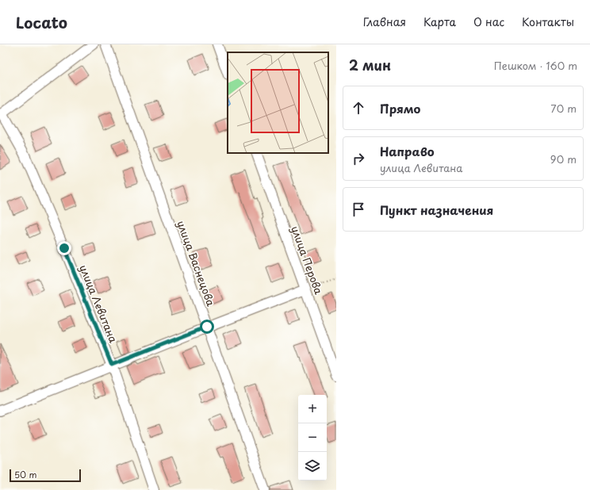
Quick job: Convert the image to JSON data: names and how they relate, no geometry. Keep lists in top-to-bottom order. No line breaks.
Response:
{"streets":{"street":["улица Перова","улица Васнецова","улица Левитана"]},"scale_bar":"50 m","page":{"header":"Locato","nav":["Главная","Карта","О нас","Контакты"],"heading":["2 мин","Пешком · 160 m"],"list":[["Прямо","70 m"],["Направо","улица Левитана","90 m"],"Пункт назначения"],"map_buttons":["+","−"],"scale":"50 m"}}
